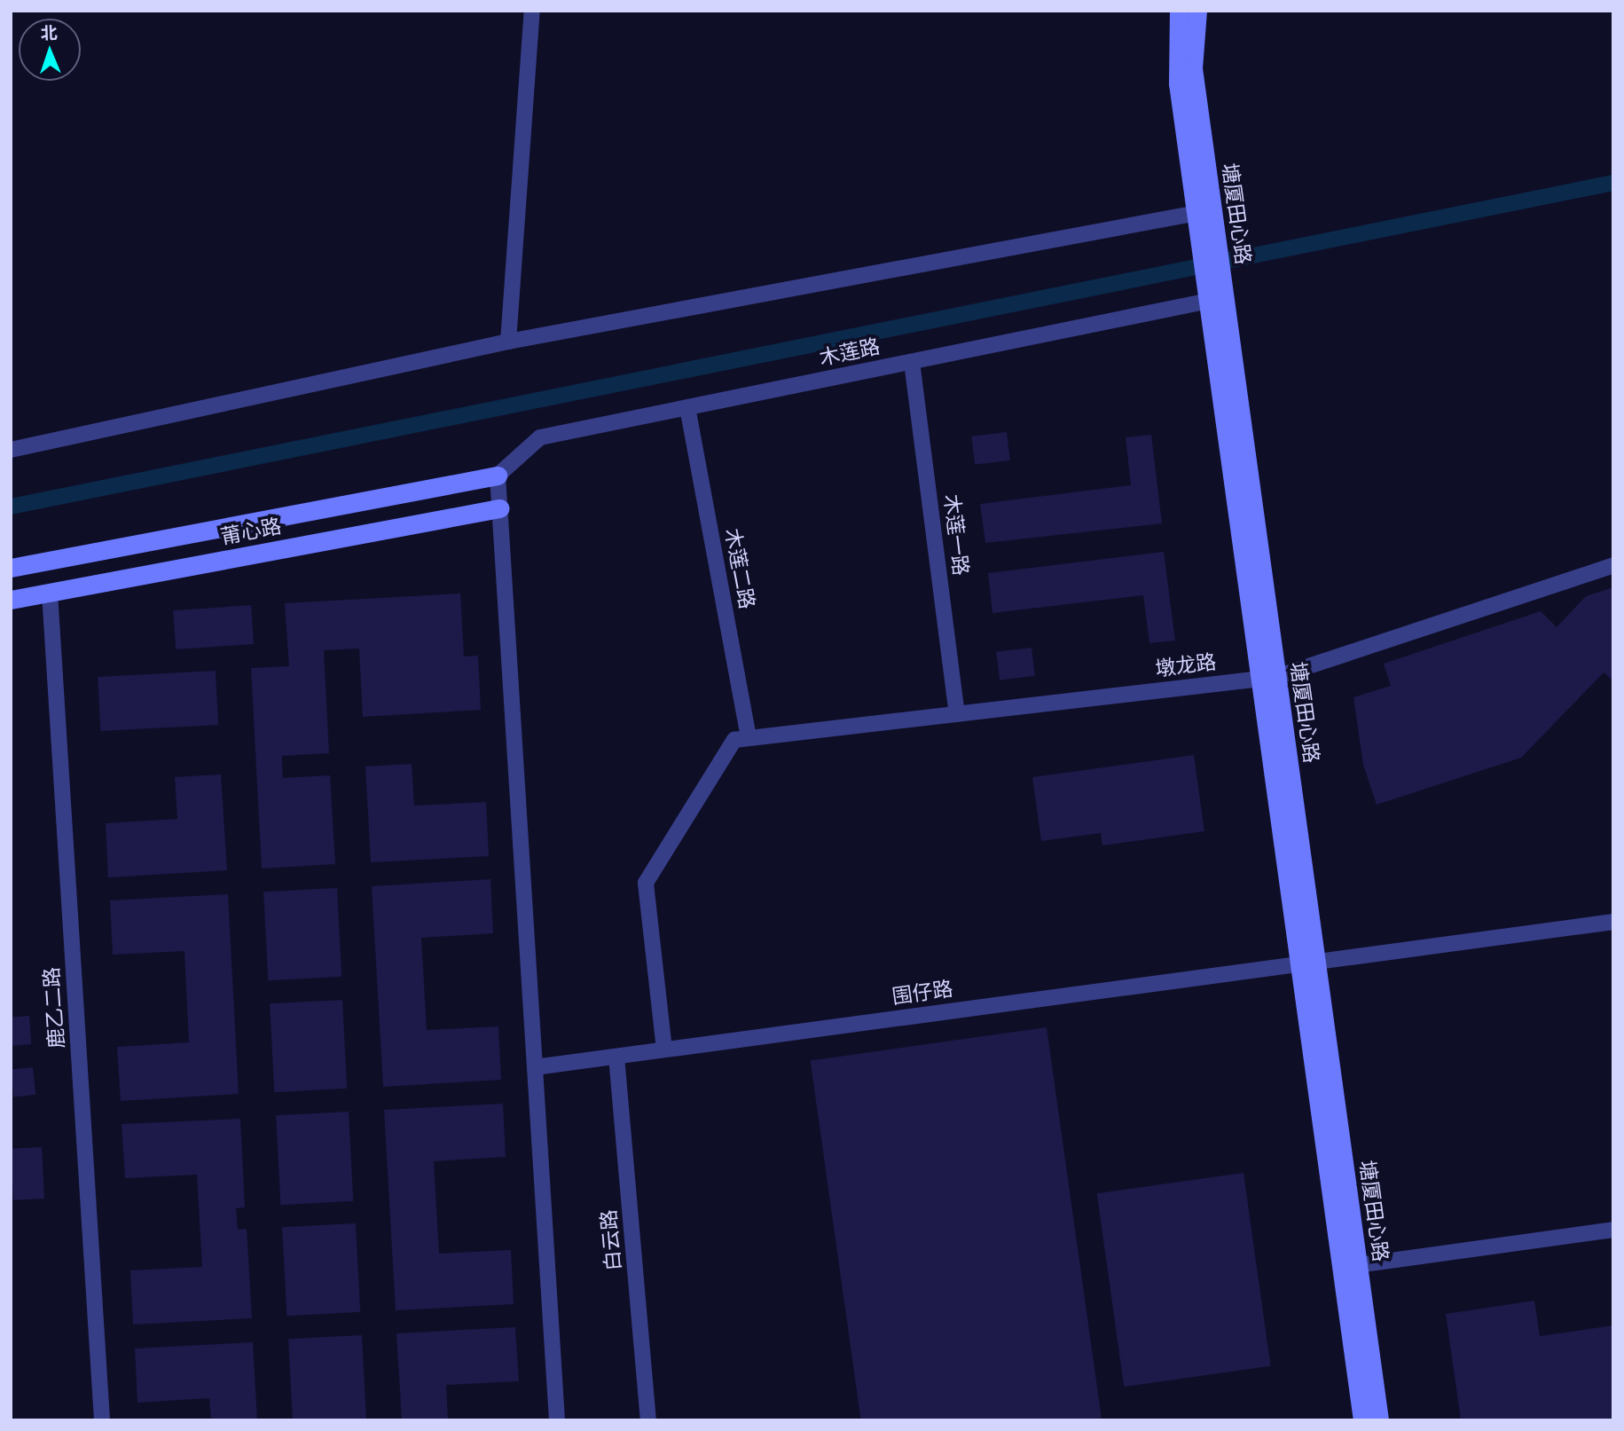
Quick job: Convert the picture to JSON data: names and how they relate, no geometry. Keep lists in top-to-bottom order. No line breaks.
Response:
{"streets":{"main road":["塘厦田心路","莆心路"],"street":["木莲路","木莲一路","木莲二路","墩龙路","围仔路","鹿乙二路","白云路"]},"crossings":[["塘厦田心路","木莲路"],["塘厦田心路","墩龙路"],["塘厦田心路","围仔路"],["木莲路","莆心路"],["木莲路","木莲一路"],["木莲路","木莲二路"],["莆心路","鹿乙二路"],["木莲一路","墩龙路"],["木莲二路","墩龙路"],["围仔路","白云路"]],"north":"top"}
